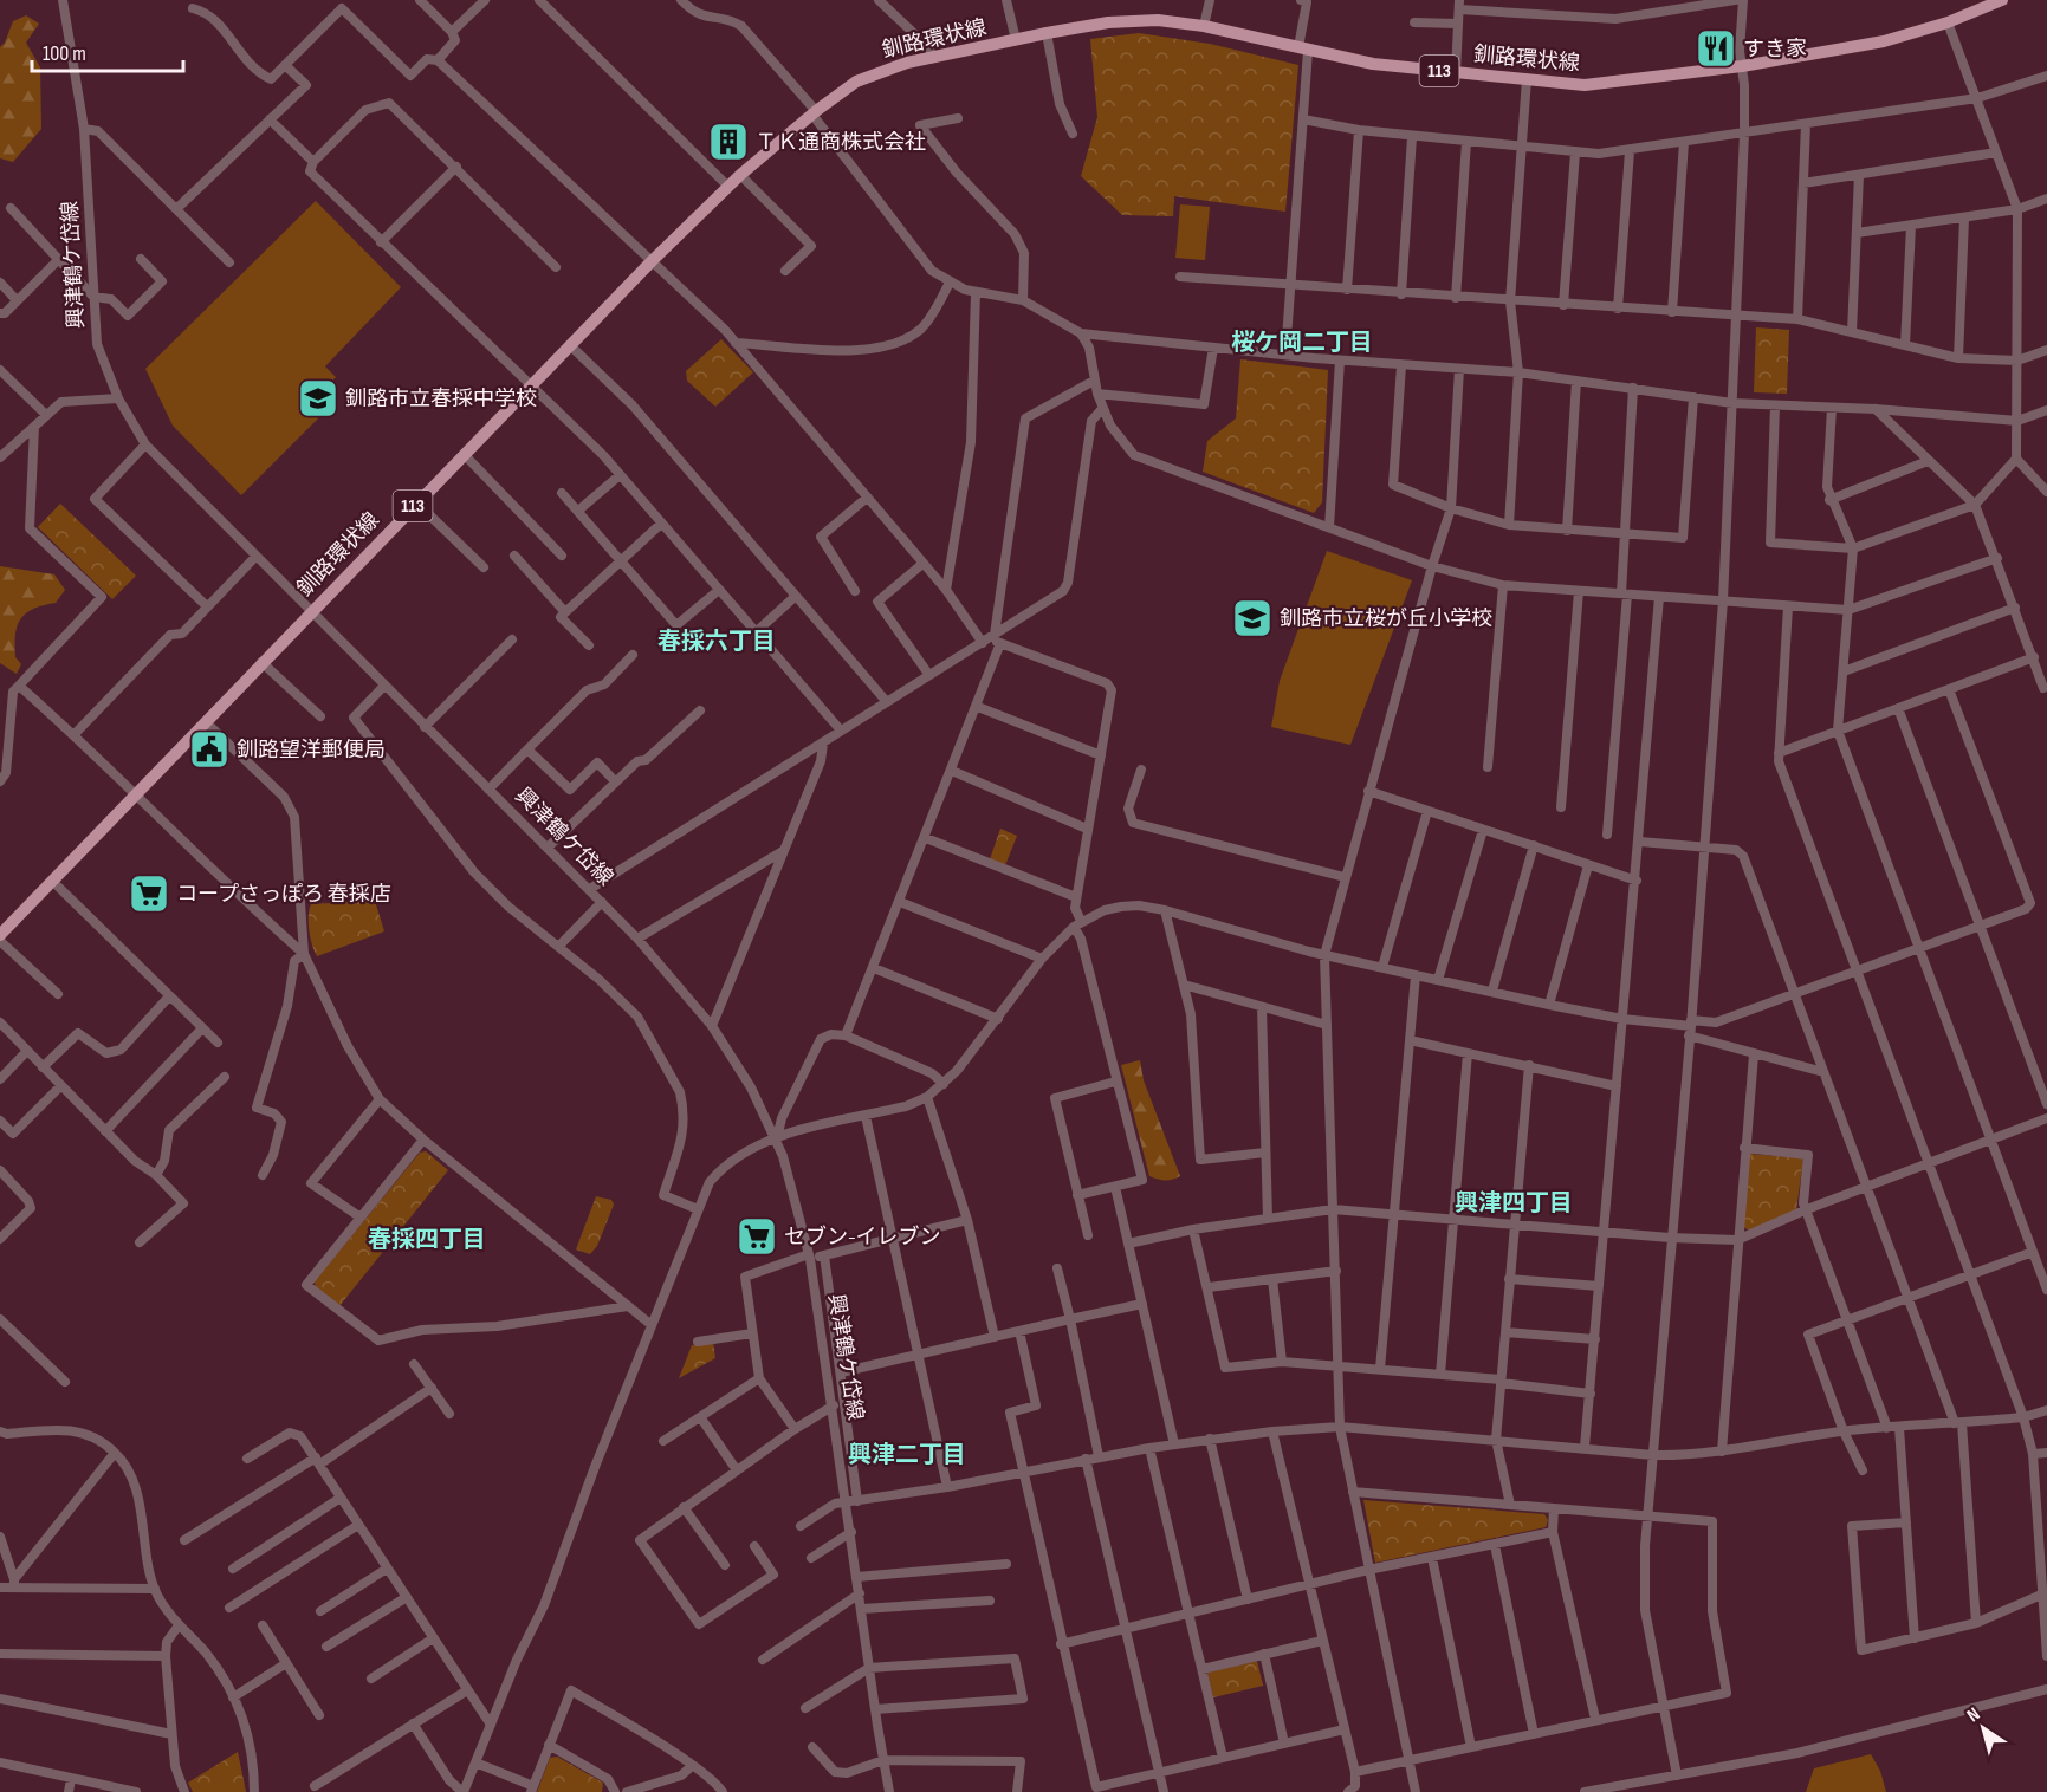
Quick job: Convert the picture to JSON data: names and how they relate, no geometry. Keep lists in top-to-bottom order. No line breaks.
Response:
{"streets":{"main road":["釧路環状線","113"],"street":["興津鶴ケ岱線"]},"crossings":[["釧路環状線","興津鶴ケ岱線"]],"districts":["桜ケ岡二丁目","春採六丁目","興津四丁目","春採四丁目","興津二丁目"],"places":{"restaurant":["すき家"],"building":["ＴＫ通商株式会社"],"school or university":["釧路市立春採中学校","釧路市立桜が丘小学校"],"public building":["釧路望洋郵便局"],"supermarket":["コープさっぽろ 春採店","セブン-イレブン"]},"scale_bar":"100 m","north":"top left"}
